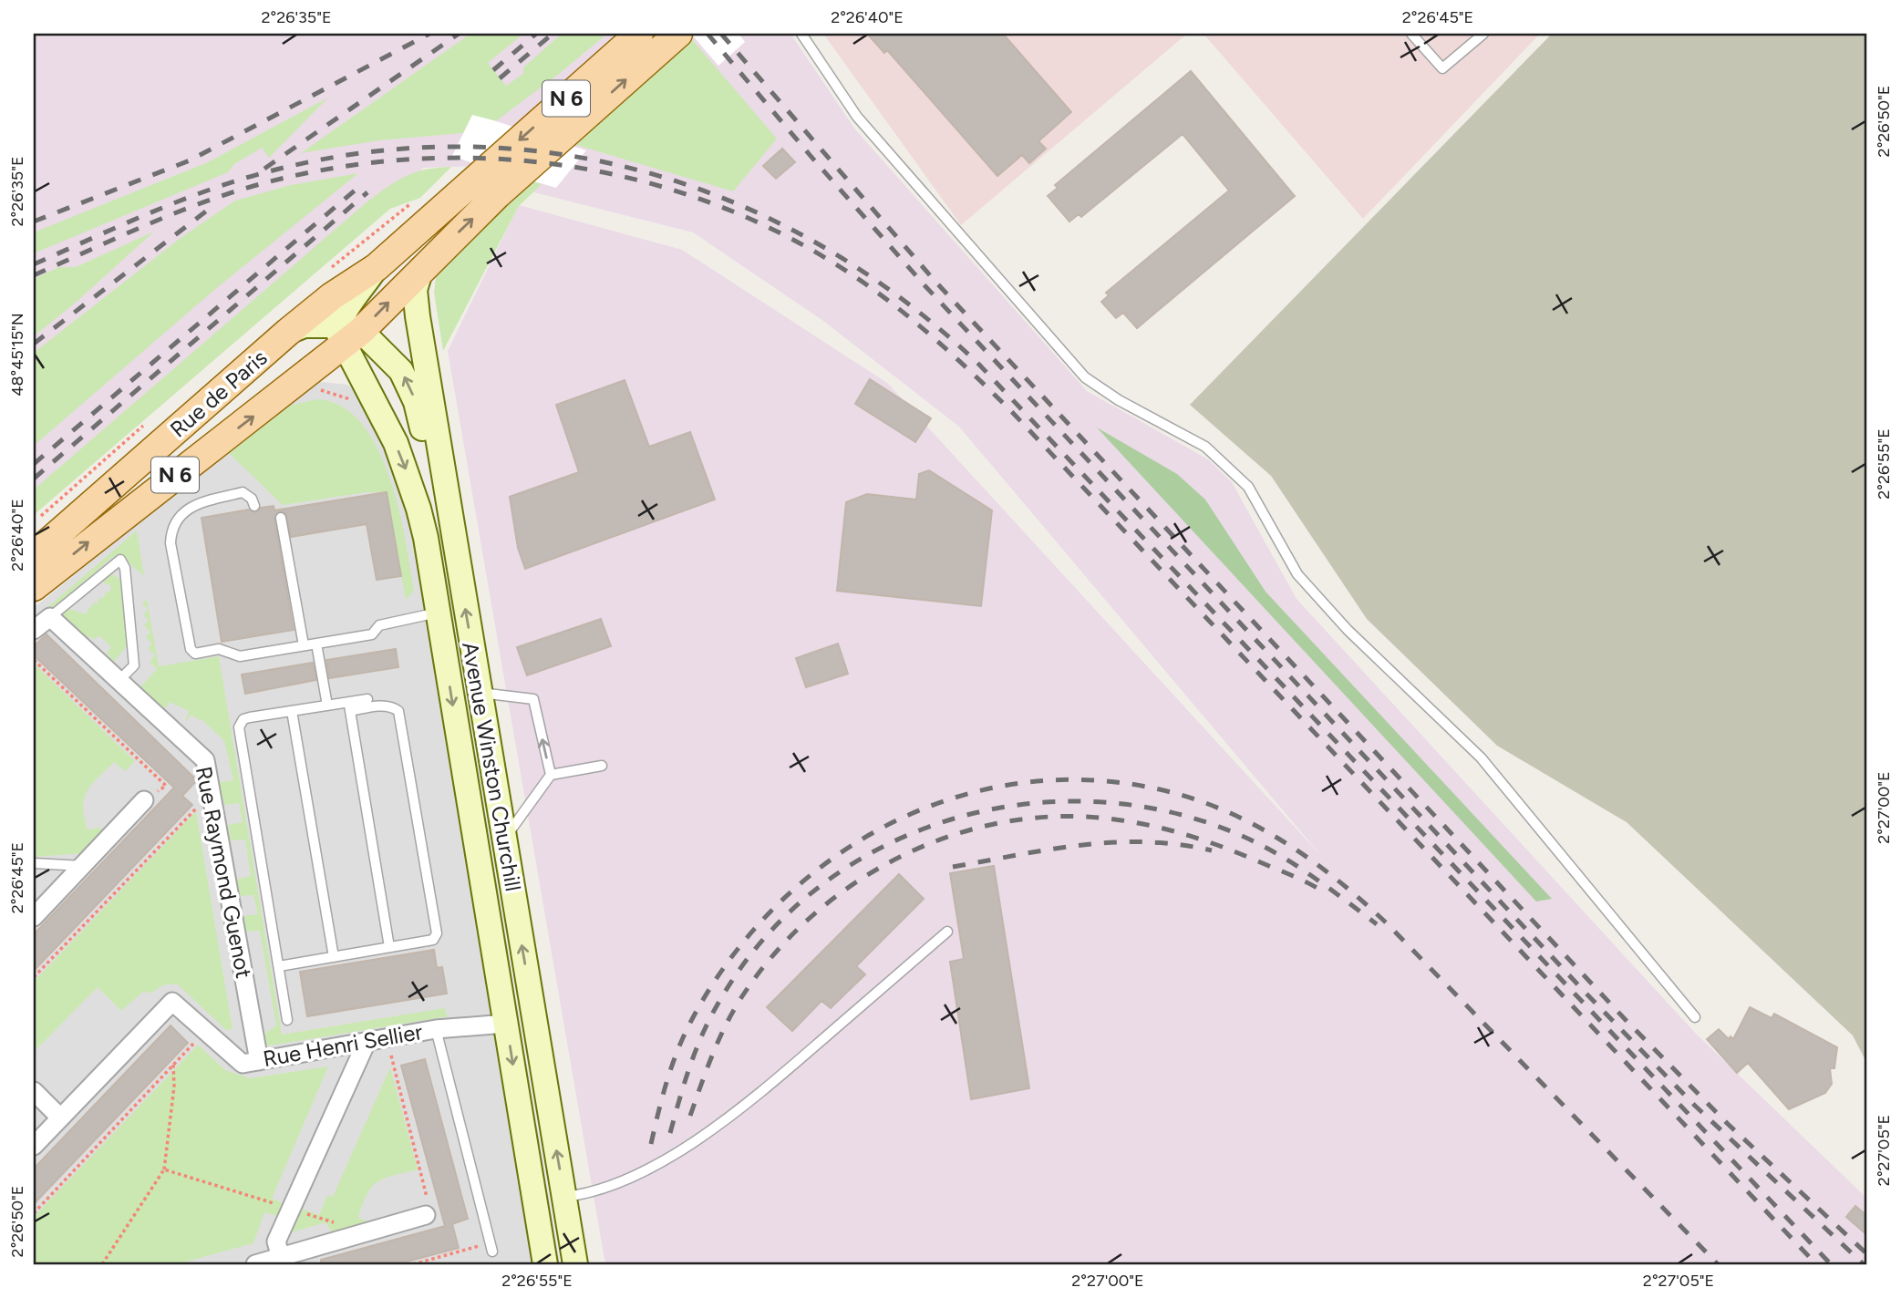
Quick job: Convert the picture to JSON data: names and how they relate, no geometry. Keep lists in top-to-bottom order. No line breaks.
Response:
{"streets":{"main road":["N 6","Rue de Paris","Avenue Winston Churchill"],"street":["Rue Raymond Guenot","Rue Henri Sellier"]},"crossings":[["N 6","Rue de Paris"],["N 6","Avenue Winston Churchill"],["Avenue Winston Churchill","Rue Henri Sellier"],["Rue Raymond Guenot","Rue Henri Sellier"]],"coordinates":["2°26'35\"E","2°26'40\"E","2°26'45\"E","2°26'50\"E","48°45'15\"N","2°26'55\"E","2°27'00\"E","2°27'05\"E"]}
